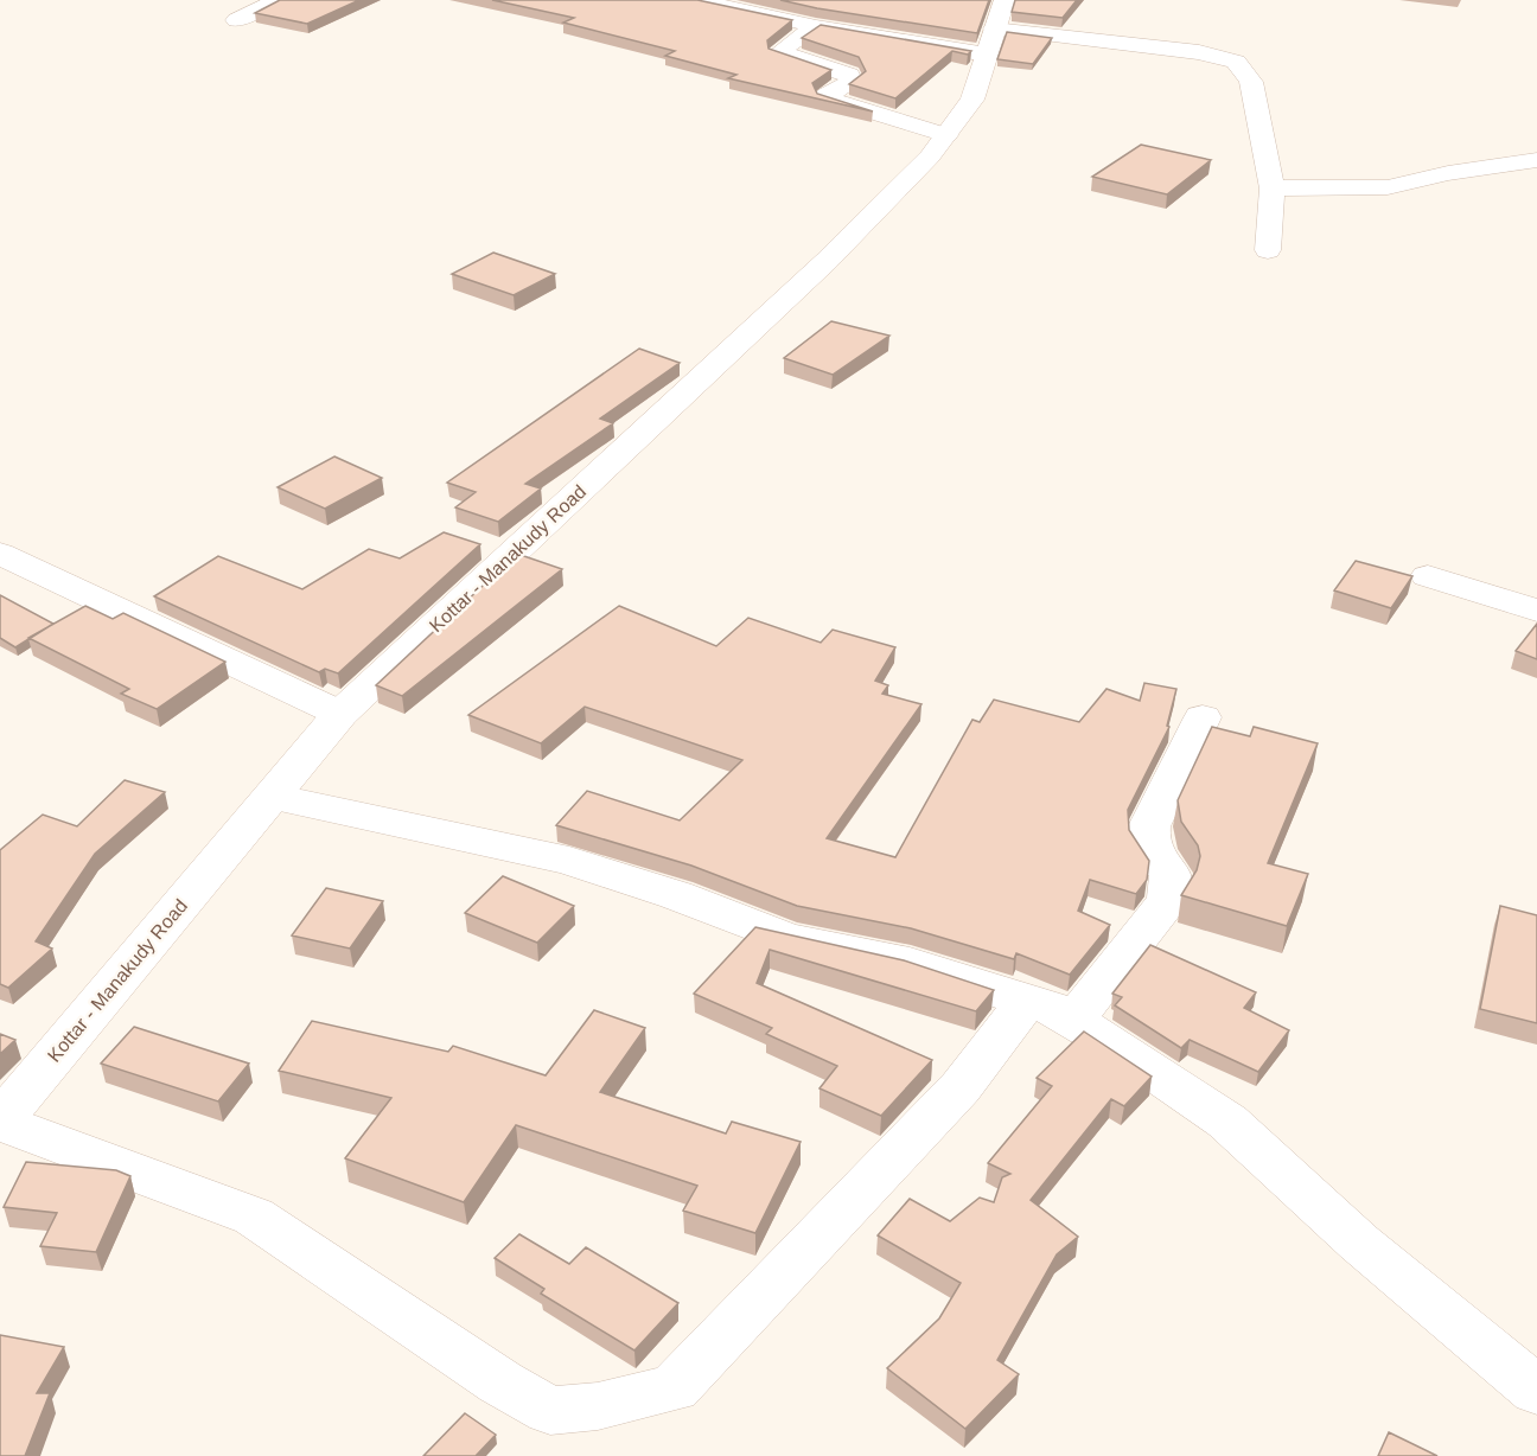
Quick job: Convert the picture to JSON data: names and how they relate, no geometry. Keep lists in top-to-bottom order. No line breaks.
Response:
{"streets":{"street":["Kottar - Manakudy Road"]}}
